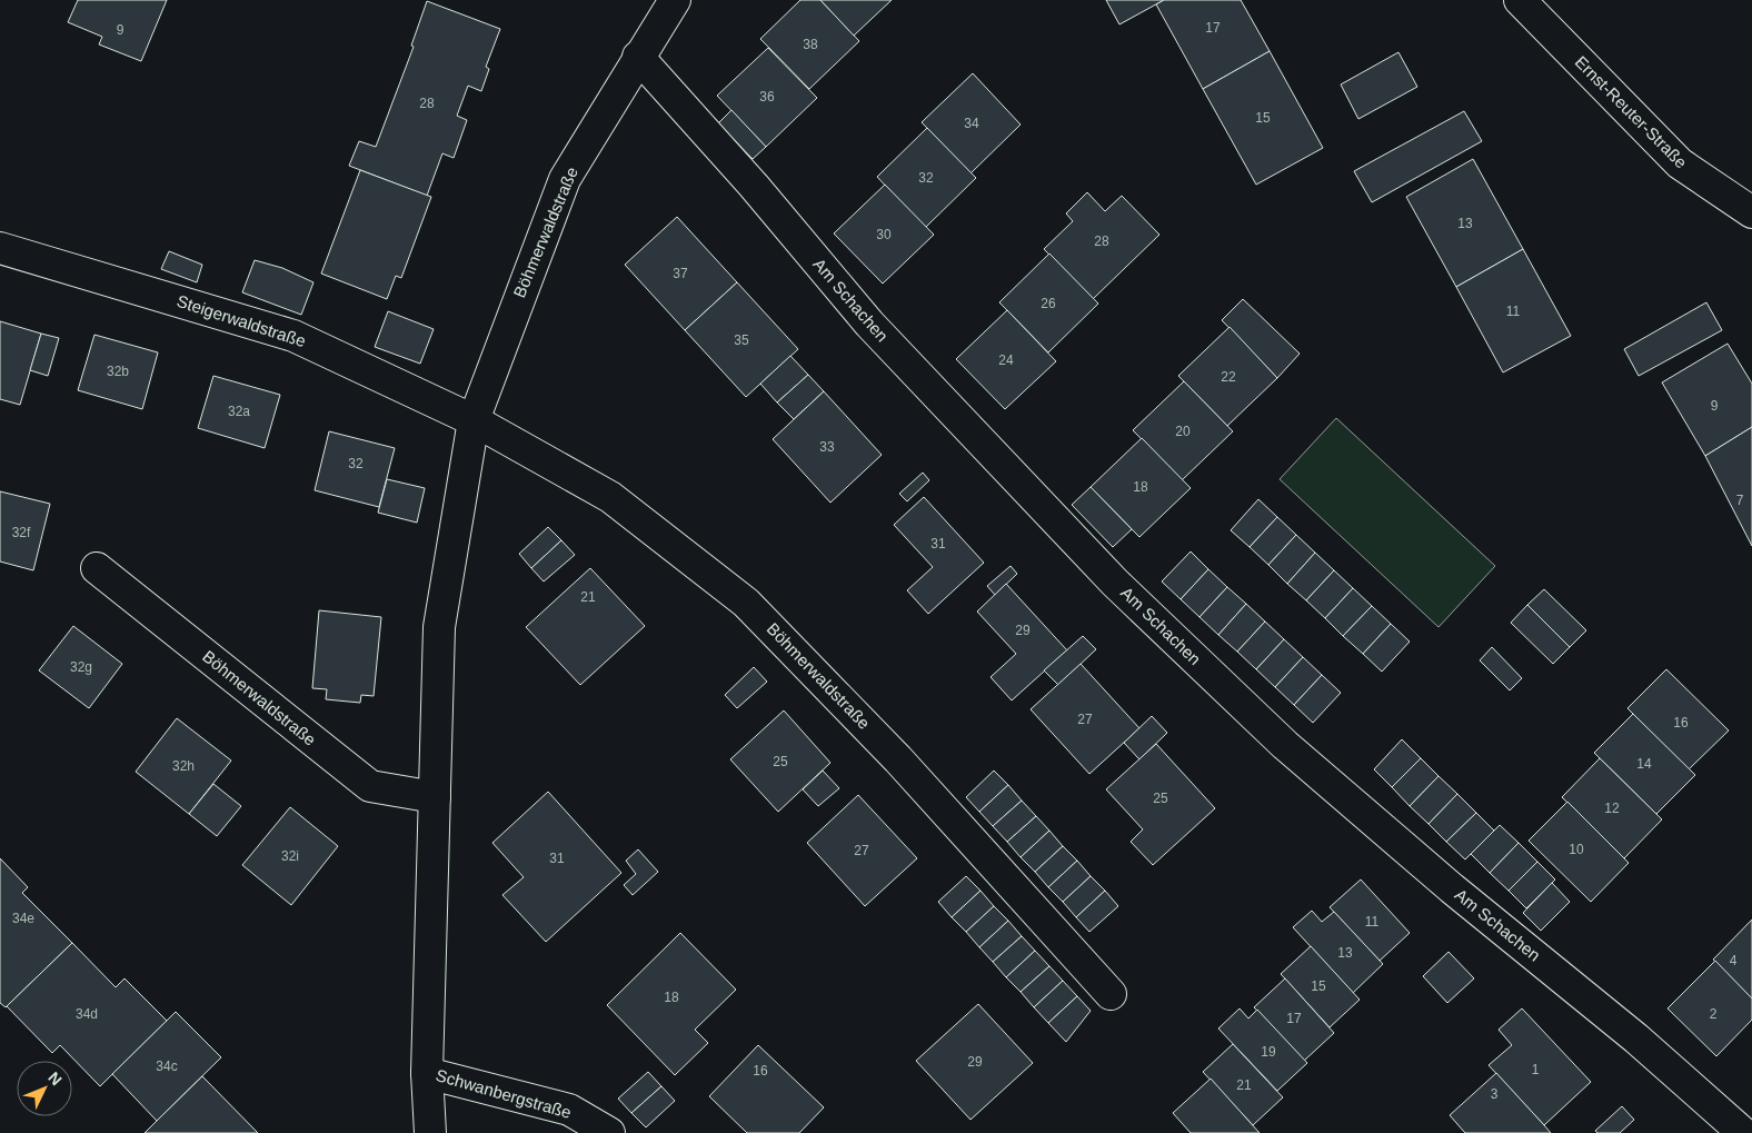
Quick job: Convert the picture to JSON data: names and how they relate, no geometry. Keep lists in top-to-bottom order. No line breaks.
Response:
{"streets":{"street":["Ernst-Reuter-Straße","Böhmerwaldstraße","Am Schachen","Steigerwaldstraße","Schwanbergstraße"]},"crossings":[["Böhmerwaldstraße","Am Schachen"],["Böhmerwaldstraße","Steigerwaldstraße"],["Böhmerwaldstraße","Schwanbergstraße"]],"house_numbers":["17","9","38","36","28","15","34","32","13","30","28","37","26","11","35","24","32b","22","9","32a","20","33","32","18","7","32f","31","21","29","32g","27","16","25","14","32h","25","12","10","27","32i","31","34e","11","13","4","15","18","34d","2","17","19","29","34c","1","16","21","3"],"north":"top right"}
